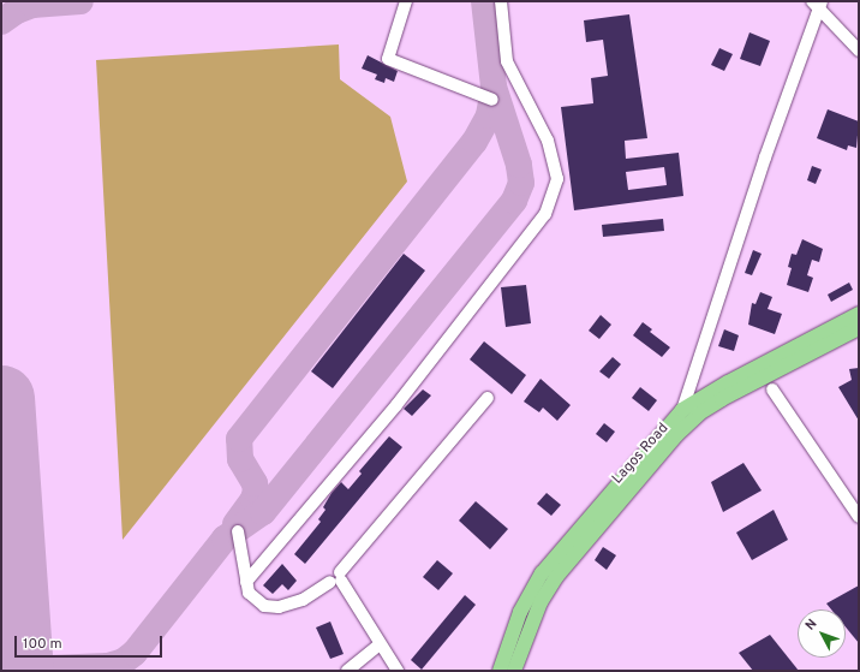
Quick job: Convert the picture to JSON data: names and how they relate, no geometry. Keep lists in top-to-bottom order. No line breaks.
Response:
{"streets":{"main road":["Lagos Road"]},"scale_bar":"100 m","north":"top left"}
